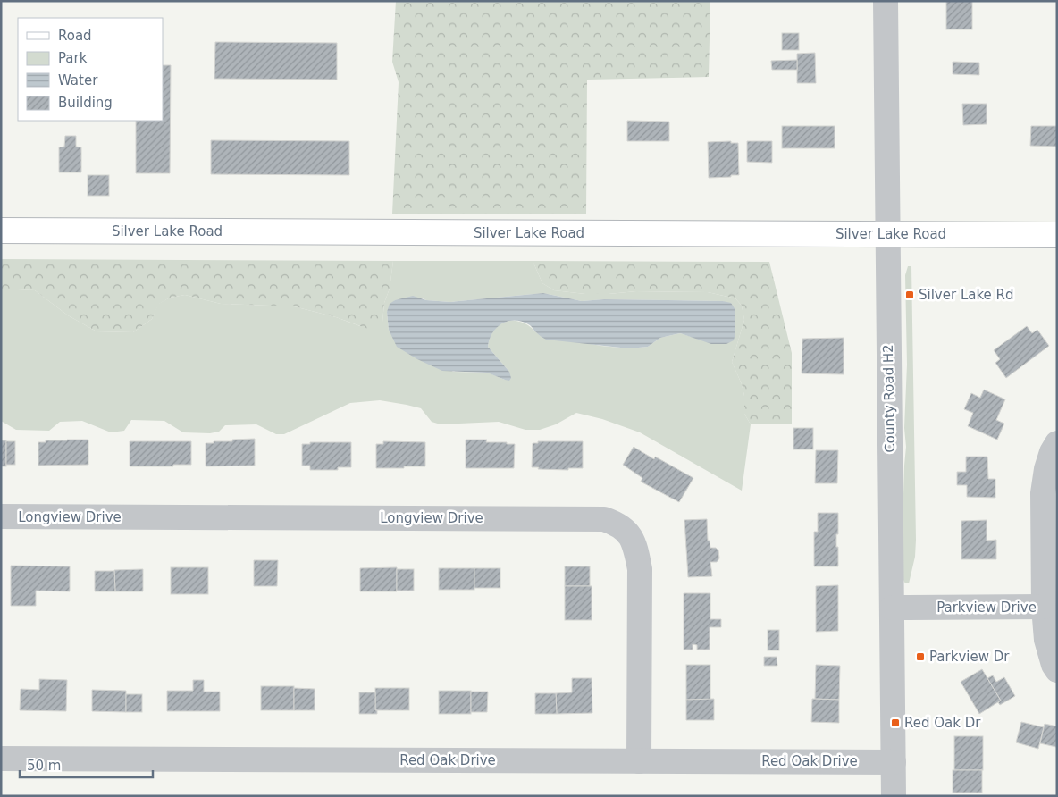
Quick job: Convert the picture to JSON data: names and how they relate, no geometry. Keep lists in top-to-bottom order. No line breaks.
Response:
{"streets":{"main road":["Silver Lake Road"],"street":["County Road H2","Longview Drive","Parkview Drive","Red Oak Drive"]},"crossings":[["Silver Lake Road","County Road H2"],["County Road H2","Parkview Drive"],["County Road H2","Red Oak Drive"],["Longview Drive","Red Oak Drive"]],"places":{"transit":["Silver Lake Rd","Parkview Dr","Red Oak Dr"]},"legend":["Road","Park","Water","Building"],"scale_bar":"50 m"}
